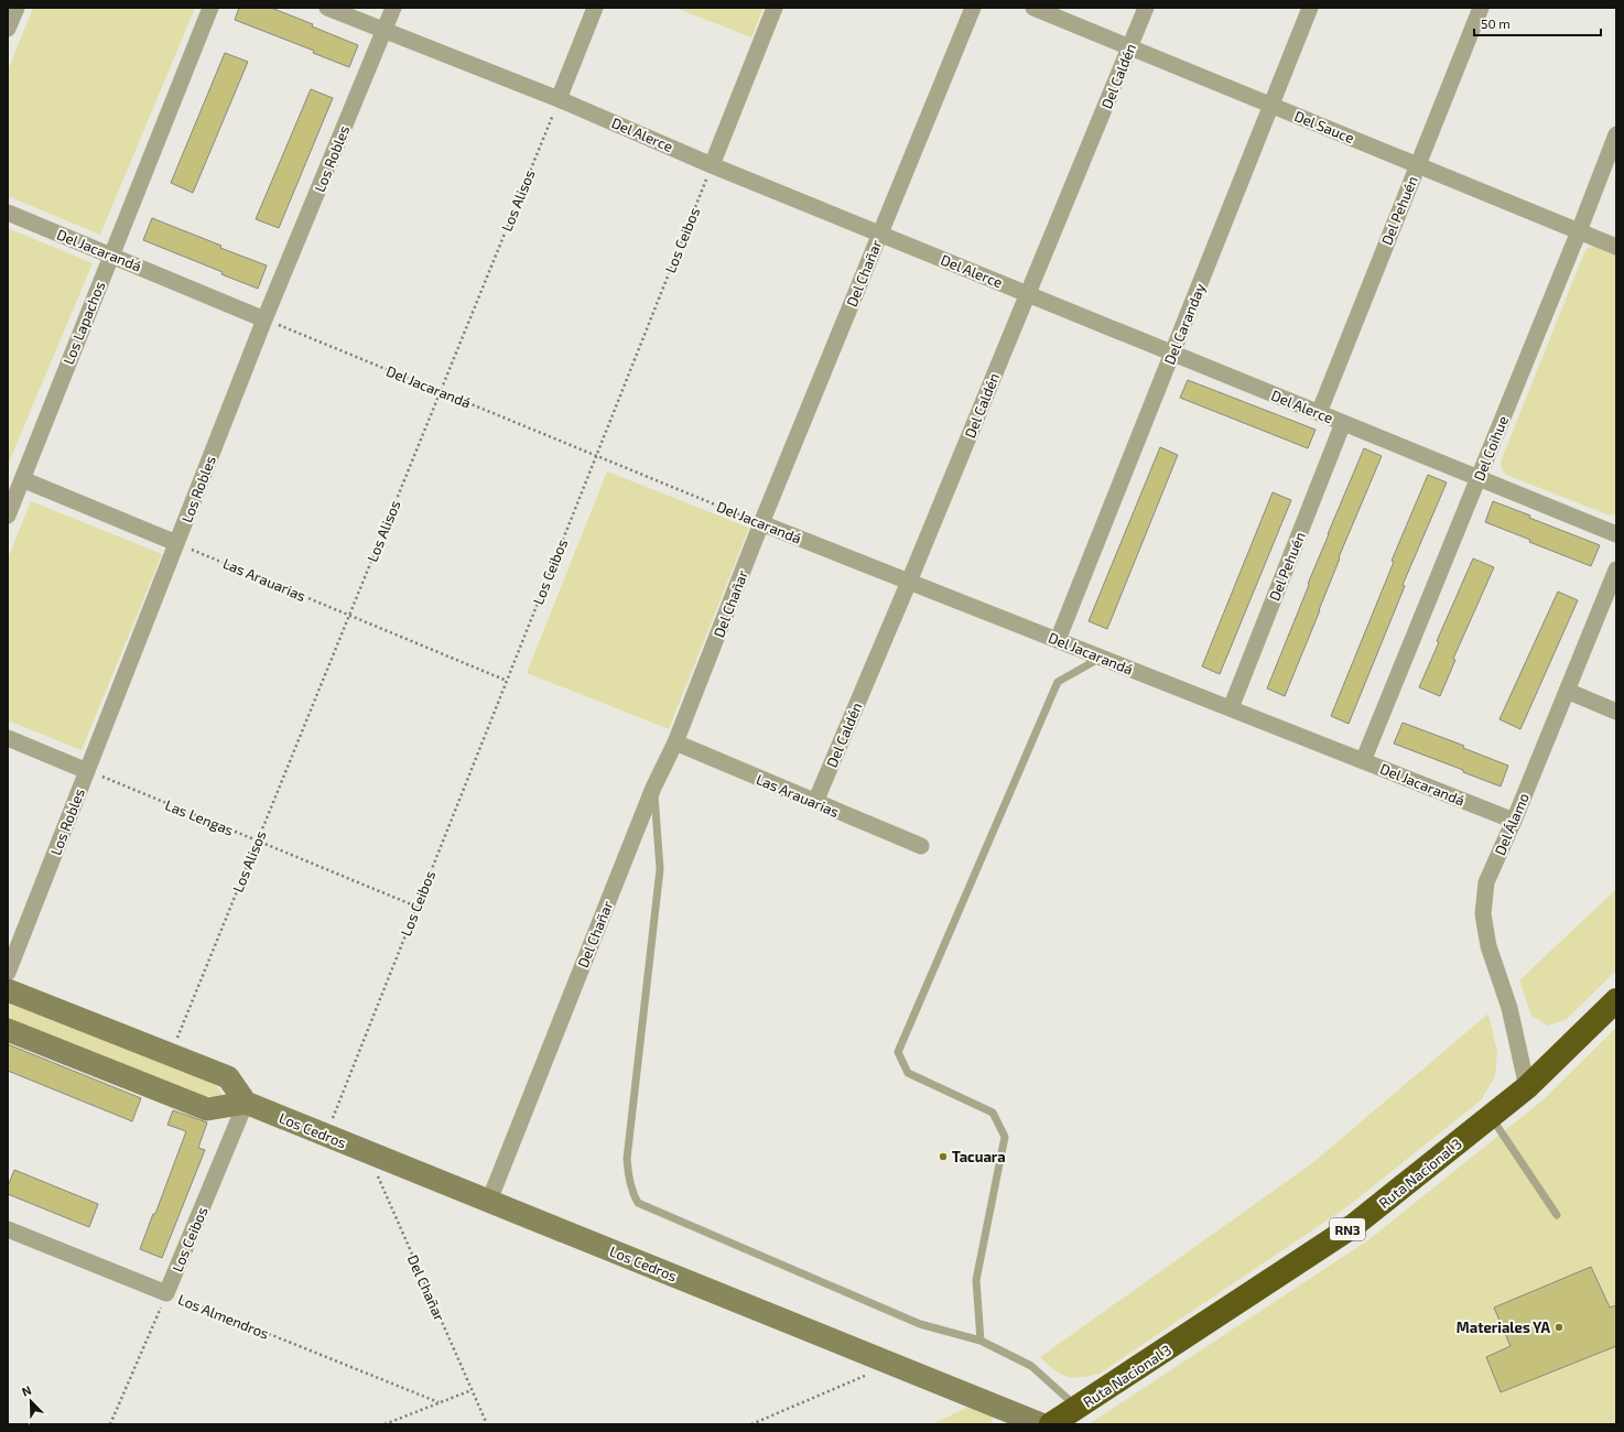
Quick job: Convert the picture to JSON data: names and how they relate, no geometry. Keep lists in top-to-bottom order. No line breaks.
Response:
{"streets":{"highway":["Ruta Nacional 3","RN3"],"street":["Del Caldén","Del Sauce","Del Alerce","Los Robles","Del Pehuén","Los Ceibos","Del Jacarandá","Del Chañar","Los Lapachos","Del Caranday","Del Coihue","Las Arauarias","Del Álamo","Los Cedros","Los Almendros"],"path":["Los Alisos","Las Lengas"]},"crossings":[["Del Caldén","Del Sauce"],["Del Caldén","Del Alerce"],["Del Caldén","Del Jacarandá"],["Del Caldén","Las Arauarias"],["Del Sauce","Del Pehuén"],["Del Sauce","Del Caranday"],["Del Sauce","Del Coihue"],["Del Alerce","Los Robles"],["Del Alerce","Los Alisos"],["Del Alerce","Del Pehuén"],["Del Alerce","Los Ceibos"],["Del Alerce","Del Chañar"],["Del Alerce","Del Caranday"],["Del Alerce","Del Coihue"],["Los Robles","Del Jacarandá"],["Los Robles","Las Arauarias"],["Los Robles","Las Lengas"],["Los Alisos","Del Jacarandá"],["Los Alisos","Las Arauarias"],["Los Alisos","Las Lengas"],["Del Pehuén","Del Jacarandá"],["Los Ceibos","Del Jacarandá"],["Los Ceibos","Las Arauarias"],["Los Ceibos","Las Lengas"],["Los Ceibos","Los Cedros"],["Los Ceibos","Los Almendros"],["Del Jacarandá","Del Chañar"],["Del Jacarandá","Los Lapachos"],["Del Jacarandá","Del Caranday"],["Del Jacarandá","Del Coihue"],["Del Jacarandá","Del Álamo"],["Del Chañar","Las Arauarias"],["Del Chañar","Los Cedros"],["Del Álamo","Ruta Nacional 3"]],"places":["Tacuara","Materiales YA"],"scale_bar":"50 m","north":"top left"}
